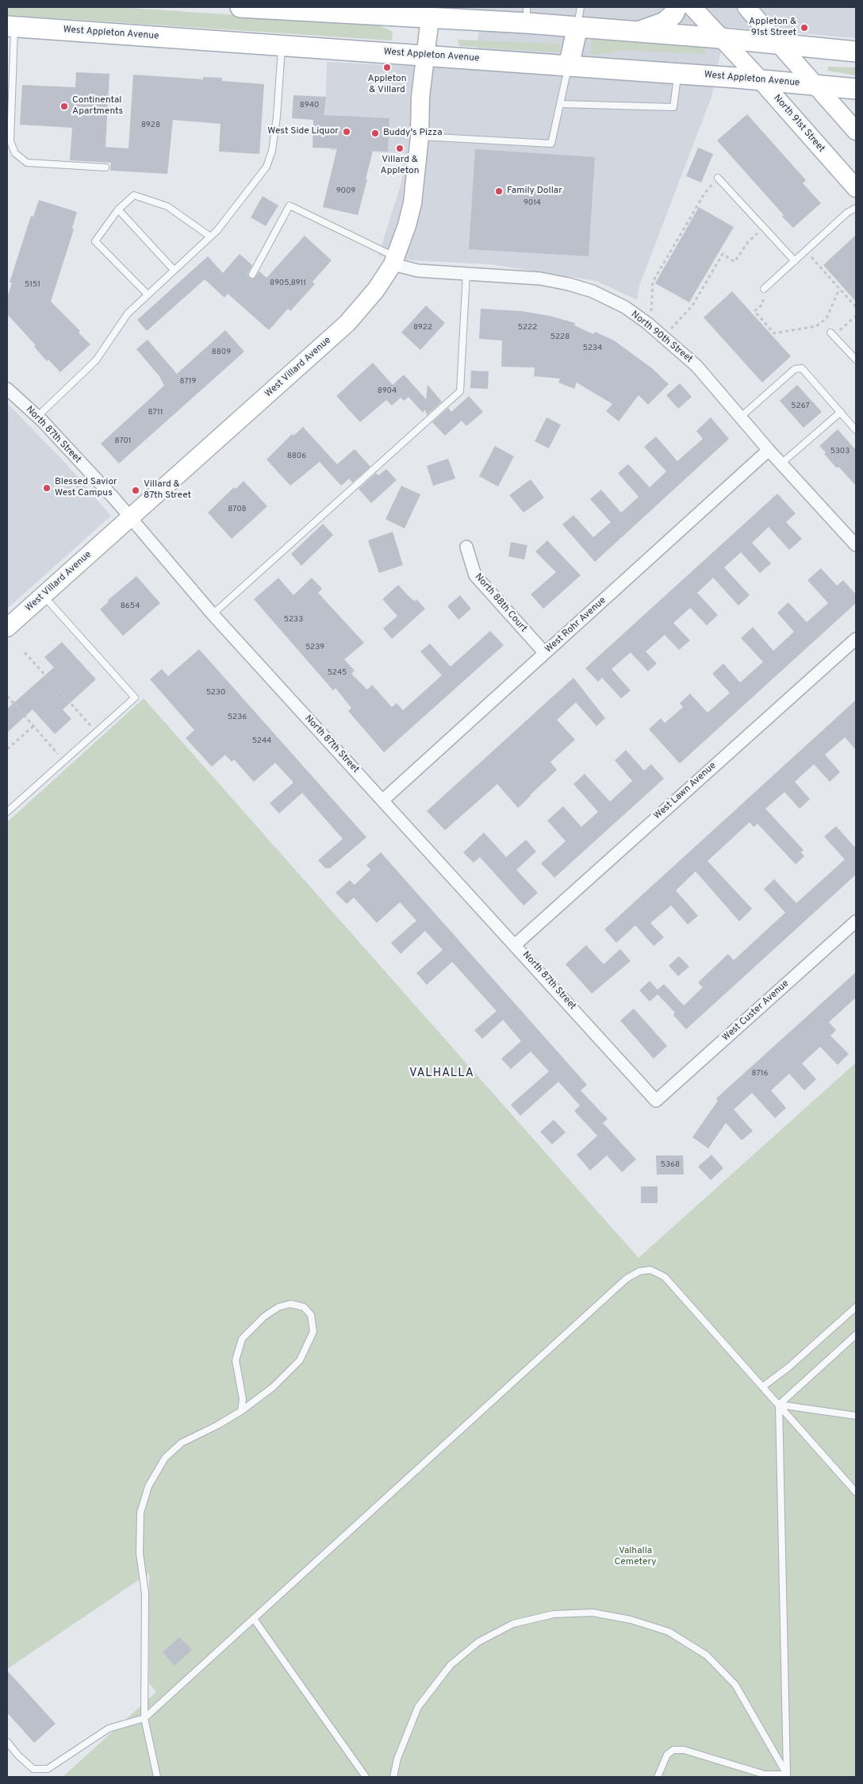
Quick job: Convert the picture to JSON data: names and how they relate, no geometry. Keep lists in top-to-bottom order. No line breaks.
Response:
{"streets":{"main road":["West Appleton Avenue"],"street":["North 91st Street","North 90th Street","West Villard Avenue","North 87th Street","North 88th Court","West Rohr Avenue","West Lawn Avenue","West Custer Avenue"]},"crossings":[["West Appleton Avenue","North 91st Street"],["West Appleton Avenue","West Villard Avenue"],["North 90th Street","West Villard Avenue"],["North 90th Street","West Rohr Avenue"],["West Villard Avenue","North 87th Street"],["North 87th Street","West Rohr Avenue"],["North 87th Street","West Lawn Avenue"],["North 87th Street","West Custer Avenue"],["North 88th Court","West Rohr Avenue"]],"districts":["VALHALLA"],"parks":["Valhalla Cemetery"],"places":["Appleton & 91st Street","Appleton & Villard","Continental Apartments","West Side Liquor","Buddy's Pizza","Villard & Appleton","Family Dollar","Blessed Savior West Campus","Villard & 87th Street"],"house_numbers":["8940","8928","9009","9014","8905,8911","5151","8922","5222","5228","5234","8809","8719","8904","5267","8711","8701","5303","8806","8708","8654","5233","5239","5245","5230","5236","5244","8716","5368"]}
